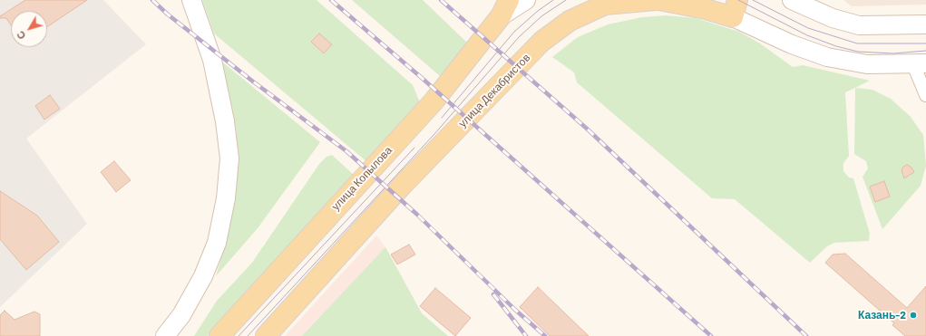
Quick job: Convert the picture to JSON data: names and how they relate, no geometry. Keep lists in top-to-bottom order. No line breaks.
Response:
{"streets":{"main road":["улица Декабристов","улица Копылова"]},"places":["Казань-2"],"north":"bottom left"}
